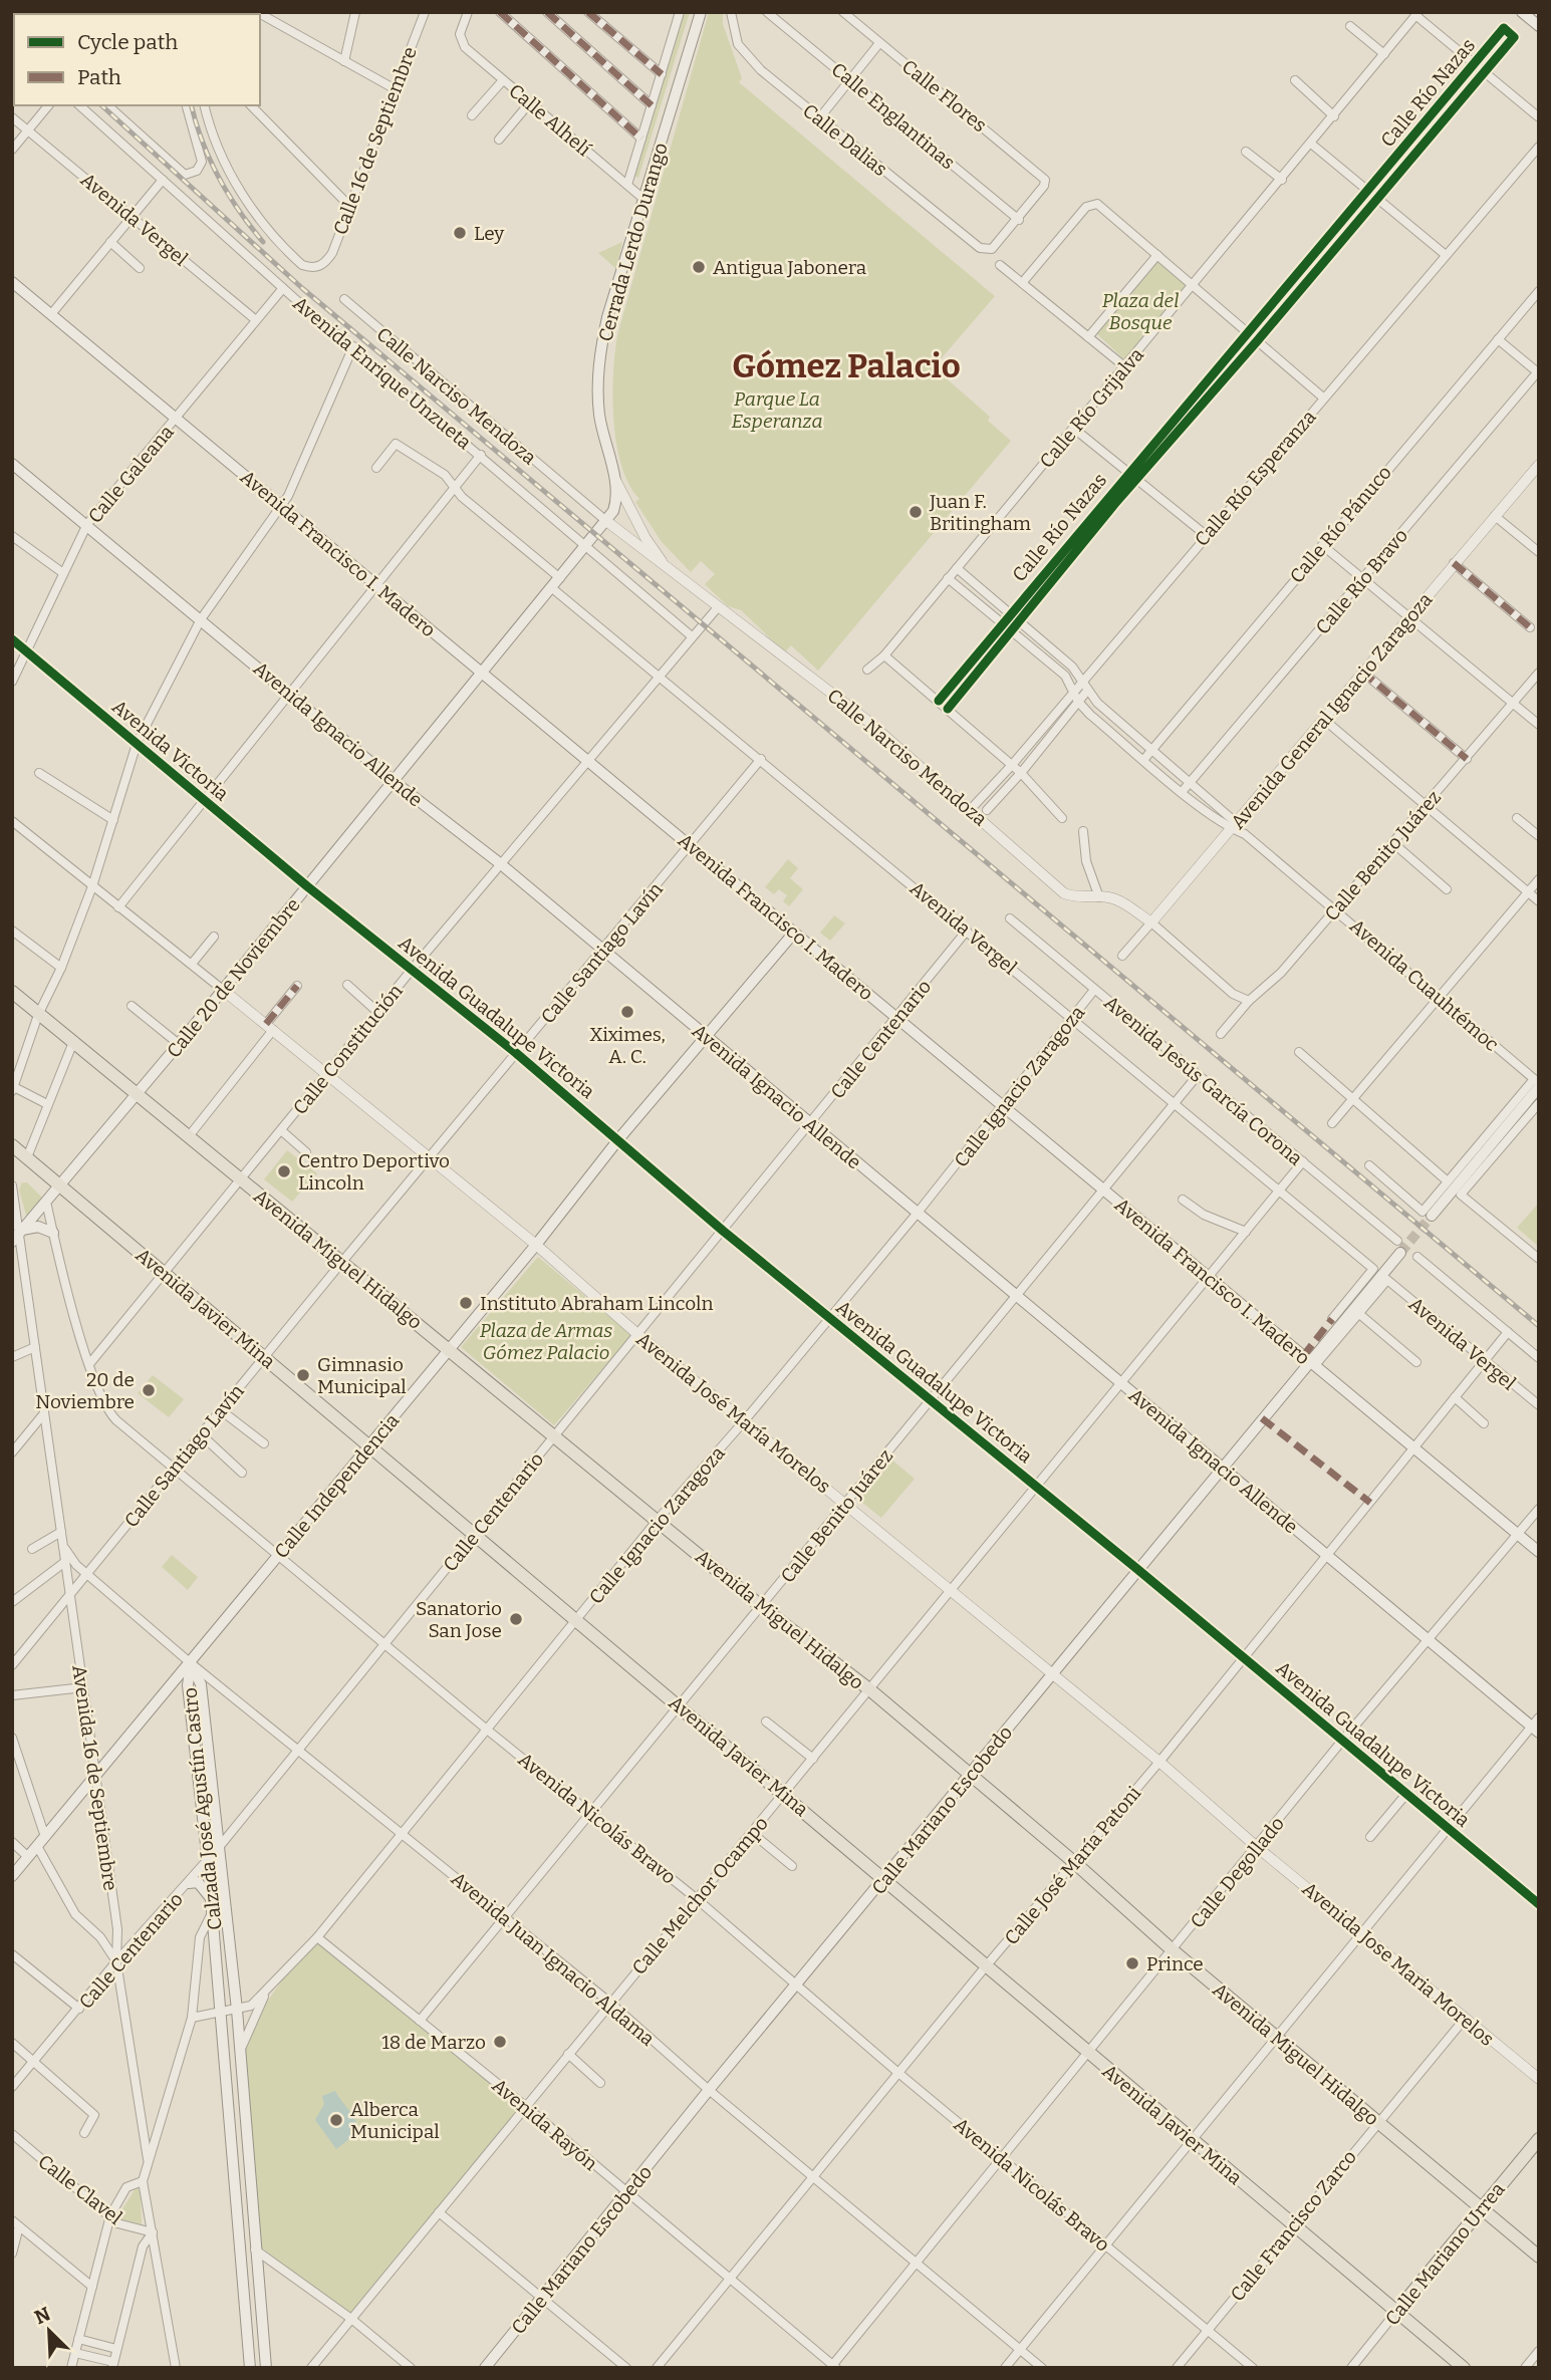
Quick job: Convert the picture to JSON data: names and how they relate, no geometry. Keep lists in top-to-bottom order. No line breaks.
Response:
{"streets":{"main road":["Cerrada Lerdo Durango","Avenida Francisco I. Madero","Avenida Ignacio Allende","Calle 20 de Noviembre","Avenida Miguel Hidalgo","Avenida Javier Mina","Calle Independencia","Calzada José Agustín Castro","Calle Mariano Escobedo","Calle Mariano Urrea"],"street":["Calle Río Nazas","Calle Flores","Calle Englantinas","Calle Alhelí","Calle Dalias","Calle 16 de Septiembre","Avenida Vergel","Avenida Enrique Unzueta","Calle Narciso Mendoza","Calle Río Grijalva","Calle Galeana","Calle Río Esperanza","Calle Río Pánuco","Calle Río Bravo","Avenida General Ignacio Zaragoza","Avenida Victoria","Calle Benito Juárez","Calle Santiago Lavín","Avenida Cuauhtémoc","Avenida Guadalupe Victoria","Calle Centenario","Calle Constitución","Avenida Jesús García Corona","Calle Ignacio Zaragoza","Avenida José María Morelos","Avenida 16 de Septiembre","Avenida Nicolás Bravo","Calle José María Patoni","Calle Degollado","Calle Melchor Ocampo","Avenida Juan Ignacio Aldama","Avenida Jose Maria Morelos","Avenida Rayón","Calle Clavel","Calle Francisco Zarco"]},"crossings":[["Calle Río Nazas","Avenida Cuauhtémoc"],["Calle Flores","Calle Englantinas"],["Calle Flores","Calle Dalias"],["Calle Englantinas","Calle Dalias"],["Calle Alhelí","Cerrada Lerdo Durango"],["Avenida Vergel","Calle Galeana"],["Avenida Vergel","Calle Benito Juárez"],["Avenida Vergel","Calle Santiago Lavín"],["Avenida Vergel","Calle 20 de Noviembre"],["Avenida Vergel","Calle Centenario"],["Avenida Vergel","Calle Constitución"],["Avenida Vergel","Calle Ignacio Zaragoza"],["Avenida Vergel","Calle José María Patoni"],["Avenida Vergel","Calle Melchor Ocampo"],["Cerrada Lerdo Durango","Calle Narciso Mendoza"],["Cerrada Lerdo Durango","Calle 20 de Noviembre"],["Avenida Enrique Unzueta","Calle Galeana"],["Avenida Enrique Unzueta","Calle 20 de Noviembre"],["Avenida Enrique Unzueta","Calle Constitución"],["Calle Narciso Mendoza","Calle Río Esperanza"],["Calle Narciso Mendoza","Avenida General Ignacio Zaragoza"],["Calle Narciso Mendoza","Calle 20 de Noviembre"],["Calle Narciso Mendoza","Calle Constitución"],["Calle Río Grijalva","Avenida Cuauhtémoc"],["Calle Galeana","Avenida Francisco I. Madero"],["Calle Galeana","Avenida Ignacio Allende"],["Calle Galeana","Avenida Victoria"],["Calle Río Esperanza","Avenida Cuauhtémoc"],["Calle Río Pánuco","Avenida Cuauhtémoc"],["Avenida Francisco I. Madero","Calle Benito Juárez"],["Avenida Francisco I. Madero","Calle Santiago Lavín"],["Avenida Francisco I. Madero","Calle 20 de Noviembre"],["Avenida Francisco I. Madero","Calle Centenario"],["Avenida Francisco I. Madero","Calle Constitución"],["Avenida Francisco I. Madero","Calle Ignacio Zaragoza"],["Avenida Francisco I. Madero","Calle Independencia"],["Avenida Francisco I. Madero","Calle Mariano Escobedo"],["Avenida Francisco I. Madero","Calle José María Patoni"],["Avenida Francisco I. Madero","Calle Degollado"],["Avenida Francisco I. Madero","Calle Melchor Ocampo"],["Calle Río Bravo","Avenida Cuauhtémoc"],["Avenida General Ignacio Zaragoza","Avenida Cuauhtémoc"],["Avenida Ignacio Allende","Calle Benito Juárez"],["Avenida Ignacio Allende","Calle Santiago Lavín"],["Avenida Ignacio Allende","Calle 20 de Noviembre"],["Avenida Ignacio Allende","Calle Centenario"],["Avenida Ignacio Allende","Calle Constitución"],["Avenida Ignacio Allende","Calle Ignacio Zaragoza"],["Avenida Ignacio Allende","Calle Independencia"],["Avenida Ignacio Allende","Calle Mariano Escobedo"],["Avenida Ignacio Allende","Calle José María Patoni"],["Avenida Ignacio Allende","Calle Degollado"],["Avenida Ignacio Allende","Calle Melchor Ocampo"],["Avenida Victoria","Calle 20 de Noviembre"],["Avenida Victoria","Avenida Guadalupe Victoria"],["Calle Benito Juárez","Avenida Cuauhtémoc"],["Calle Benito Juárez","Avenida Guadalupe Victoria"],["Calle Benito Juárez","Avenida Jesús García Corona"],["Calle Benito Juárez","Avenida Miguel Hidalgo"],["Calle Benito Juárez","Avenida Javier Mina"],["Calle Benito Juárez","Avenida José María Morelos"],["Calle Benito Juárez","Avenida Nicolás Bravo"],["Calle Benito Juárez","Avenida Juan Ignacio Aldama"],["Calle Benito Juárez","Avenida Rayón"],["Calle Santiago Lavín","Avenida Guadalupe Victoria"],["Calle Santiago Lavín","Avenida Miguel Hidalgo"],["Calle Santiago Lavín","Avenida Javier Mina"],["Calle Santiago Lavín","Avenida José María Morelos"],["Calle Santiago Lavín","Avenida 16 de Septiembre"],["Calle Santiago Lavín","Avenida Nicolás Bravo"],["Calle Santiago Lavín","Avenida Juan Ignacio Aldama"],["Calle 20 de Noviembre","Avenida Guadalupe Victoria"],["Calle 20 de Noviembre","Avenida Miguel Hidalgo"],["Calle 20 de Noviembre","Avenida Javier Mina"],["Calle 20 de Noviembre","Avenida José María Morelos"],["Calle 20 de Noviembre","Avenida 16 de Septiembre"],["Calle 20 de Noviembre","Avenida Nicolás Bravo"],["Avenida Guadalupe Victoria","Calle Centenario"],["Avenida Guadalupe Victoria","Calle Constitución"],["Avenida Guadalupe Victoria","Calle Ignacio Zaragoza"],["Avenida Guadalupe Victoria","Calle Independencia"],["Avenida Guadalupe Victoria","Calle Mariano Escobedo"],["Avenida Guadalupe Victoria","Calle José María Patoni"],["Avenida Guadalupe Victoria","Calle Degollado"],["Avenida Guadalupe Victoria","Calle Melchor Ocampo"],["Calle Centenario","Avenida Miguel Hidalgo"],["Calle Centenario","Avenida Javier Mina"],["Calle Centenario","Avenida José María Morelos"],["Calle Centenario","Avenida 16 de Septiembre"],["Calle Centenario","Calzada José Agustín Castro"],["Calle Centenario","Avenida Nicolás Bravo"],["Calle Centenario","Avenida Juan Ignacio Aldama"],["Calle Constitución","Avenida Miguel Hidalgo"],["Calle Constitución","Avenida Javier Mina"],["Calle Constitución","Avenida José María Morelos"],["Calle Constitución","Avenida Nicolás Bravo"],["Avenida Jesús García Corona","Calle Ignacio Zaragoza"],["Avenida Jesús García Corona","Calle Melchor Ocampo"],["Calle Ignacio Zaragoza","Avenida Miguel Hidalgo"],["Calle Ignacio Zaragoza","Avenida Javier Mina"],["Calle Ignacio Zaragoza","Avenida José María Morelos"],["Calle Ignacio Zaragoza","Calzada José Agustín Castro"],["Calle Ignacio Zaragoza","Avenida Nicolás Bravo"],["Calle Ignacio Zaragoza","Avenida Juan Ignacio Aldama"],["Calle Ignacio Zaragoza","Avenida Rayón"],["Avenida Miguel Hidalgo","Calle Independencia"],["Avenida Miguel Hidalgo","Calle Mariano Escobedo"],["Avenida Miguel Hidalgo","Calle José María Patoni"],["Avenida Miguel Hidalgo","Calle Degollado"],["Avenida Miguel Hidalgo","Calle Melchor Ocampo"],["Avenida Miguel Hidalgo","Calle Francisco Zarco"],["Avenida Miguel Hidalgo","Calle Mariano Urrea"],["Avenida Javier Mina","Calle Independencia"],["Avenida Javier Mina","Calle Mariano Escobedo"],["Avenida Javier Mina","Calle José María Patoni"],["Avenida Javier Mina","Calle Degollado"],["Avenida Javier Mina","Calle Melchor Ocampo"],["Avenida Javier Mina","Calle Francisco Zarco"],["Avenida Javier Mina","Calle Mariano Urrea"],["Avenida José María Morelos","Calle Independencia"],["Avenida José María Morelos","Calle Mariano Escobedo"],["Avenida José María Morelos","Calle José María Patoni"],["Avenida José María Morelos","Calle Degollado"],["Avenida José María Morelos","Calle Melchor Ocampo"],["Avenida José María Morelos","Avenida Jose Maria Morelos"],["Calle Independencia","Avenida 16 de Septiembre"],["Calle Independencia","Calzada José Agustín Castro"],["Calle Independencia","Avenida Nicolás Bravo"],["Calle Independencia","Avenida Juan Ignacio Aldama"],["Avenida 16 de Septiembre","Avenida Juan Ignacio Aldama"],["Avenida 16 de Septiembre","Calle Clavel"],["Calzada José Agustín Castro","Avenida Juan Ignacio Aldama"],["Calle Mariano Escobedo","Avenida Nicolás Bravo"],["Calle Mariano Escobedo","Avenida Juan Ignacio Aldama"],["Calle Mariano Escobedo","Avenida Rayón"],["Avenida Nicolás Bravo","Calle José María Patoni"],["Avenida Nicolás Bravo","Calle Degollado"],["Avenida Nicolás Bravo","Calle Melchor Ocampo"],["Avenida Nicolás Bravo","Calle Francisco Zarco"],["Calle José María Patoni","Avenida Juan Ignacio Aldama"],["Calle José María Patoni","Avenida Rayón"],["Calle Degollado","Avenida Juan Ignacio Aldama"],["Calle Degollado","Avenida Jose Maria Morelos"],["Calle Degollado","Avenida Rayón"],["Calle Melchor Ocampo","Avenida Juan Ignacio Aldama"],["Calle Melchor Ocampo","Avenida Rayón"],["Avenida Jose Maria Morelos","Calle Francisco Zarco"]],"districts":["Gómez Palacio"],"parks":["Plaza del Bosque","Parque La Esperanza","Plaza de Armas Gómez Palacio"],"places":["Ley","Antigua Jabonera","Juan F. Britingham","Xiximes, A. C.","Centro Deportivo Lincoln","Instituto Abraham Lincoln","Gimnasio Municipal","20 de Noviembre","Sanatorio San Jose","Prince","18 de Marzo","Alberca Municipal"],"legend":["Cycle path","Path"],"north":"top left"}
